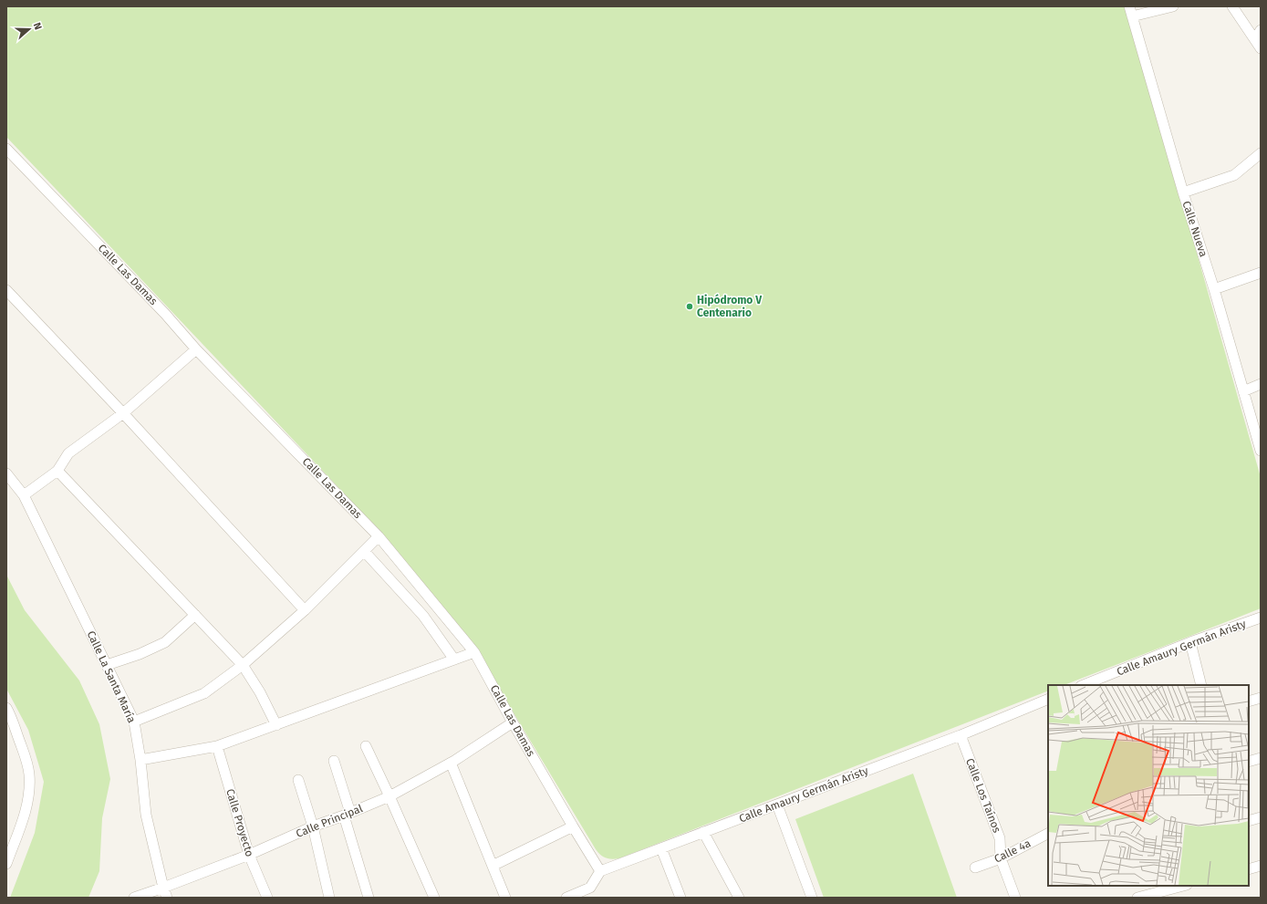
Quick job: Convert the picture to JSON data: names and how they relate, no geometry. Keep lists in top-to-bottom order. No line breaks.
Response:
{"streets":{"street":["Calle Nueva","Calle Las Damas","Calle Amaury Germán Aristy","Calle La Santa María","Calle Los Taínos","Calle Principal","Calle Proyecto","Calle 4a"]},"crossings":[["Calle Las Damas","Calle Amaury Germán Aristy"],["Calle Las Damas","Calle Principal"],["Calle Amaury Germán Aristy","Calle Los Taínos"],["Calle La Santa María","Calle Principal"],["Calle Los Taínos","Calle 4a"],["Calle Principal","Calle Proyecto"]],"places":["Hipódromo V Centenario"],"north":"right"}
